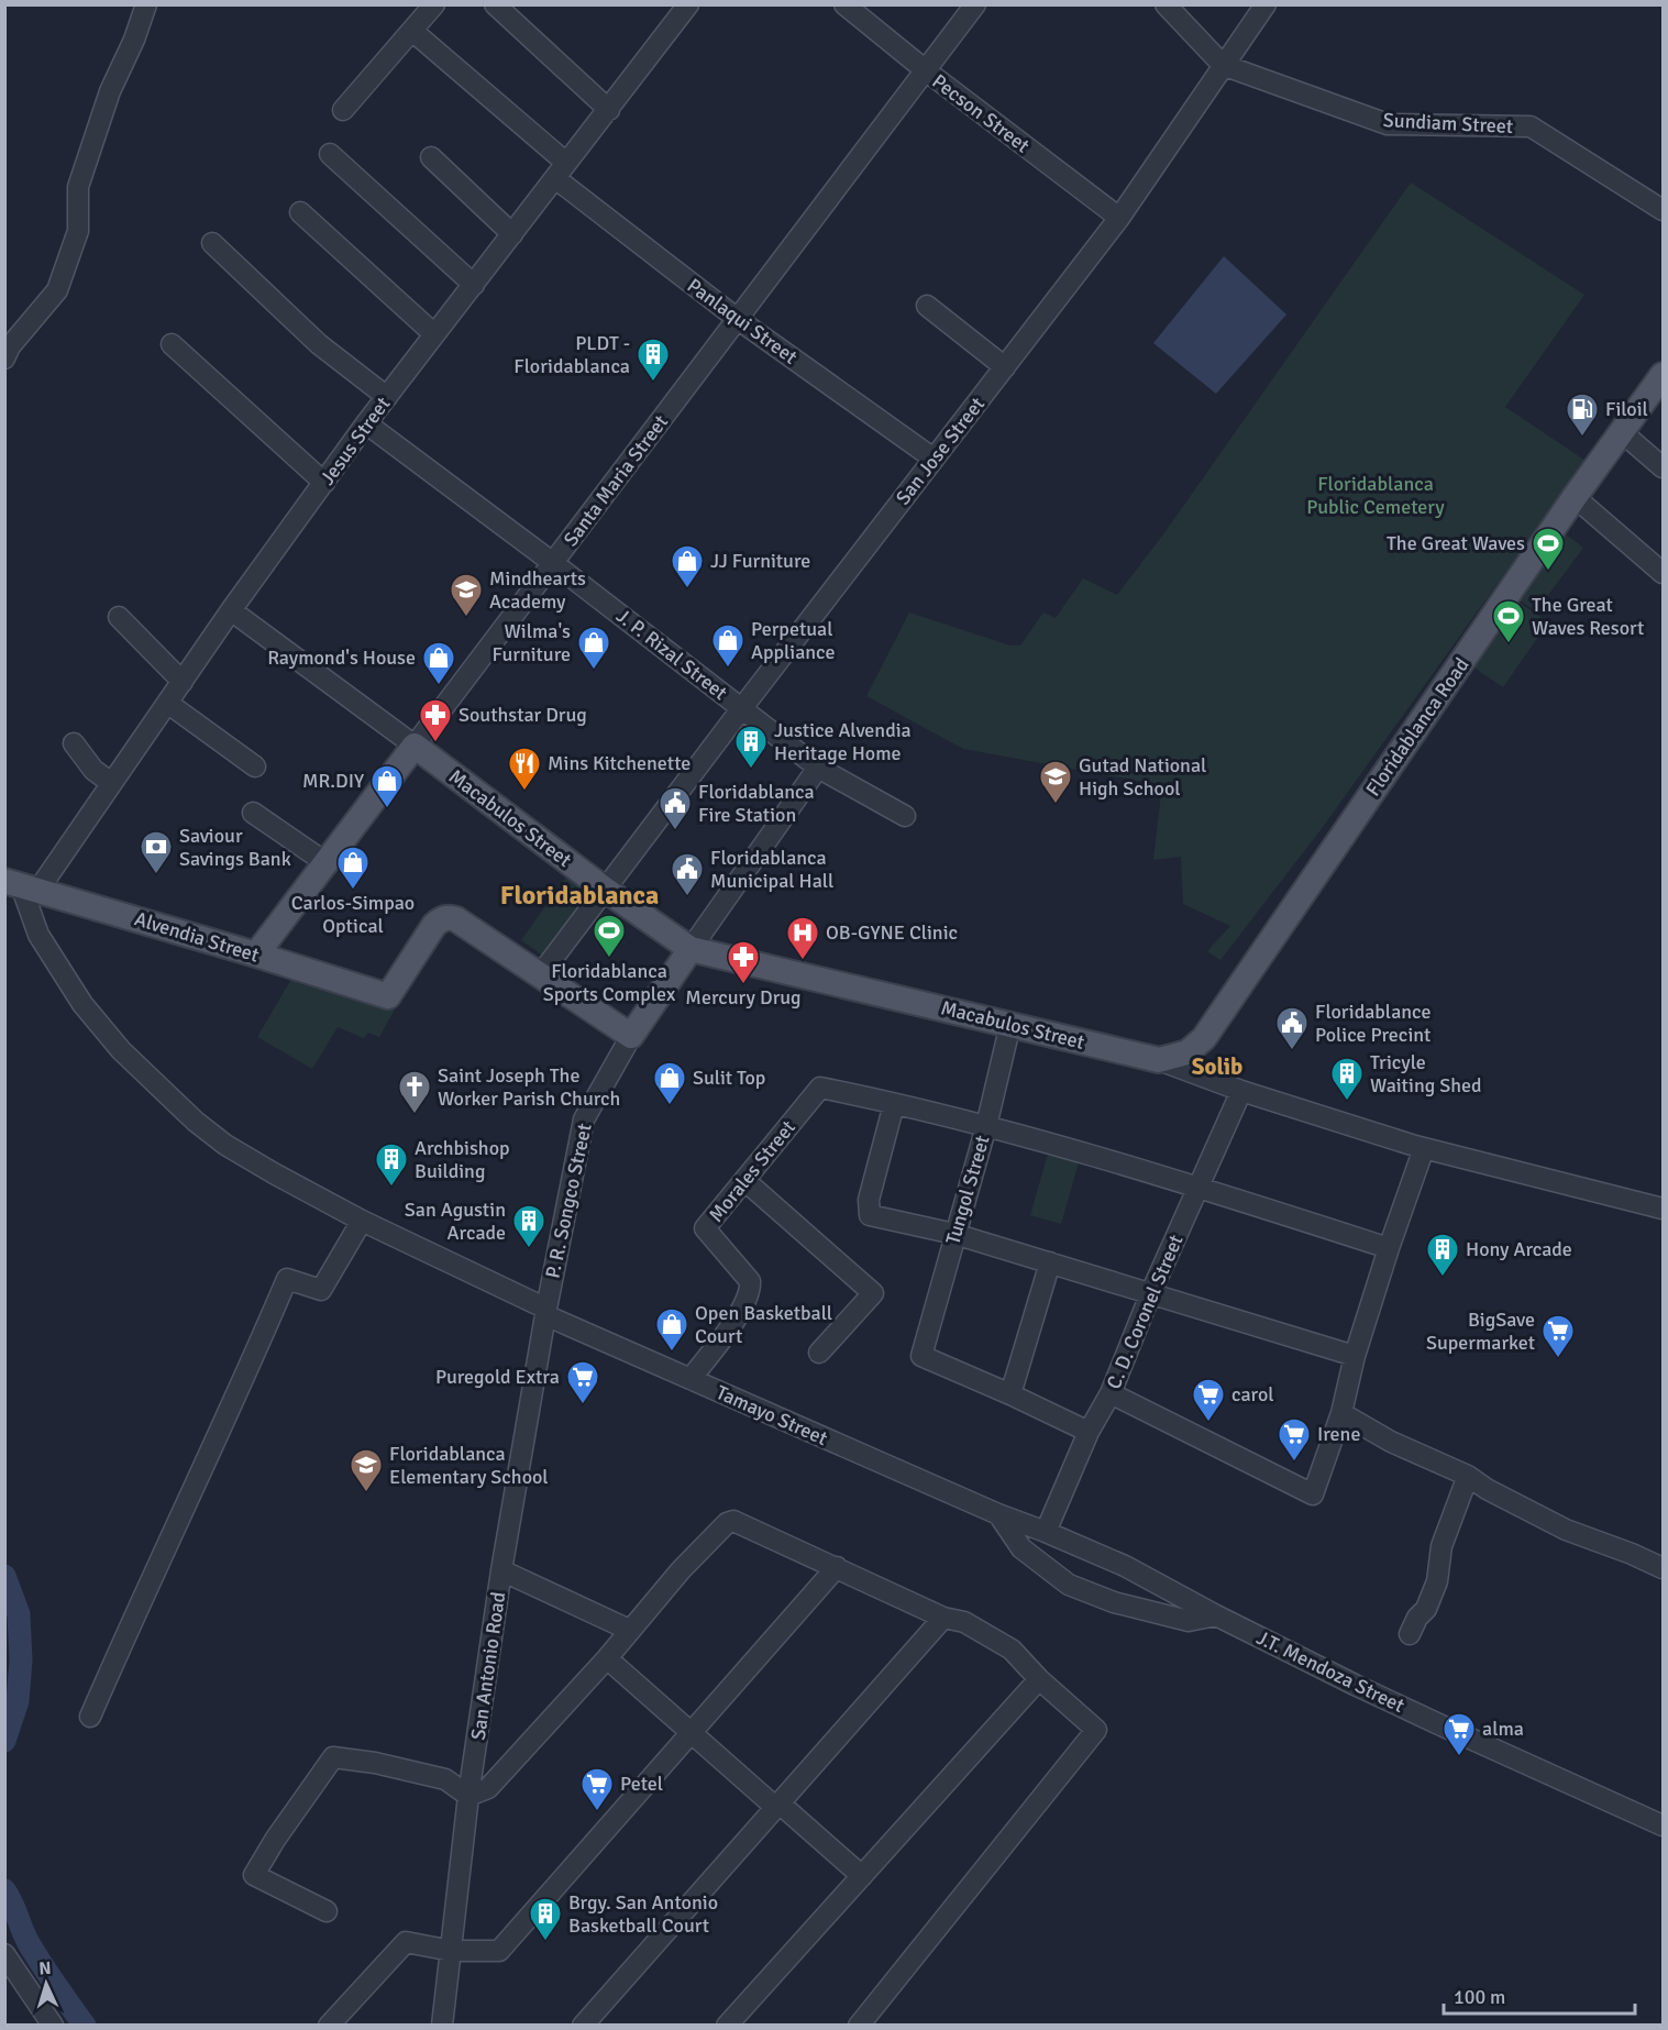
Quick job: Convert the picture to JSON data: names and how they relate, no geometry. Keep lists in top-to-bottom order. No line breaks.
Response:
{"streets":{"main road":["Santa Maria Street","Floridablanca Road","Macabulos Street","Alvendia Street","P. R. Songco Street"],"street":["Pecson Street","Sundiam Street","Panlaqui Street","Jesus Street","San Jose Street","J. P. Rizal Street","Morales Street","Tungol Street","C. D. Coronel Street","Tamayo Street","San Antonio Road","J.T. Mendoza Street"]},"crossings":[["Pecson Street","San Jose Street"],["Pecson Street","Santa Maria Street"],["Sundiam Street","San Jose Street"],["Panlaqui Street","Jesus Street"],["Panlaqui Street","San Jose Street"],["Panlaqui Street","Santa Maria Street"],["Jesus Street","J. P. Rizal Street"],["Jesus Street","Macabulos Street"],["Jesus Street","Alvendia Street"],["Jesus Street","Tamayo Street"],["San Jose Street","J. P. Rizal Street"],["San Jose Street","Macabulos Street"],["San Jose Street","Alvendia Street"],["Santa Maria Street","J. P. Rizal Street"],["Santa Maria Street","Macabulos Street"],["Santa Maria Street","Alvendia Street"],["J. P. Rizal Street","P. R. Songco Street"],["Floridablanca Road","Macabulos Street"],["Macabulos Street","Tungol Street"],["Macabulos Street","P. R. Songco Street"],["Alvendia Street","Tamayo Street"],["Morales Street","Tamayo Street"],["P. R. Songco Street","Tamayo Street"],["P. R. Songco Street","San Antonio Road"],["C. D. Coronel Street","J.T. Mendoza Street"],["Tamayo Street","San Antonio Road"],["Tamayo Street","J.T. Mendoza Street"]],"districts":["Floridablanca","Solib"],"parks":["Floridablanca Public Cemetery"],"places":{"building":["PLDT - Floridablanca","Justice Alvendia Heritage Home","Tricyle Waiting Shed","Archbishop Building","San Agustin Arcade","Hony Arcade","Brgy. San Antonio Basketball Court"],"fuel station":["Filoil"],"sports":["The Great Waves","The Great Waves Resort","Floridablanca Sports Complex"],"shop":["JJ Furniture","Perpetual Appliance","Wilma's Furniture","Raymond's House","MR.DIY","Carlos-Simpao Optical","Sulit Top","Open Basketball Court"],"school or university":["Mindhearts Academy","Gutad National High School","Floridablanca Elementary School"],"pharmacy":["Southstar Drug","Mercury Drug"],"restaurant":["Mins Kitchenette"],"public building":["Floridablanca Fire Station","Floridablanca Municipal Hall","Floridablance Police Precint"],"bank":["Saviour Savings Bank"],"hospital":["OB-GYNE Clinic"],"church":["Saint Joseph The Worker Parish Church"],"supermarket":["BigSave Supermarket","Puregold Extra","carol","Irene","alma","Petel"]},"scale_bar":"100 m","north":"top"}
